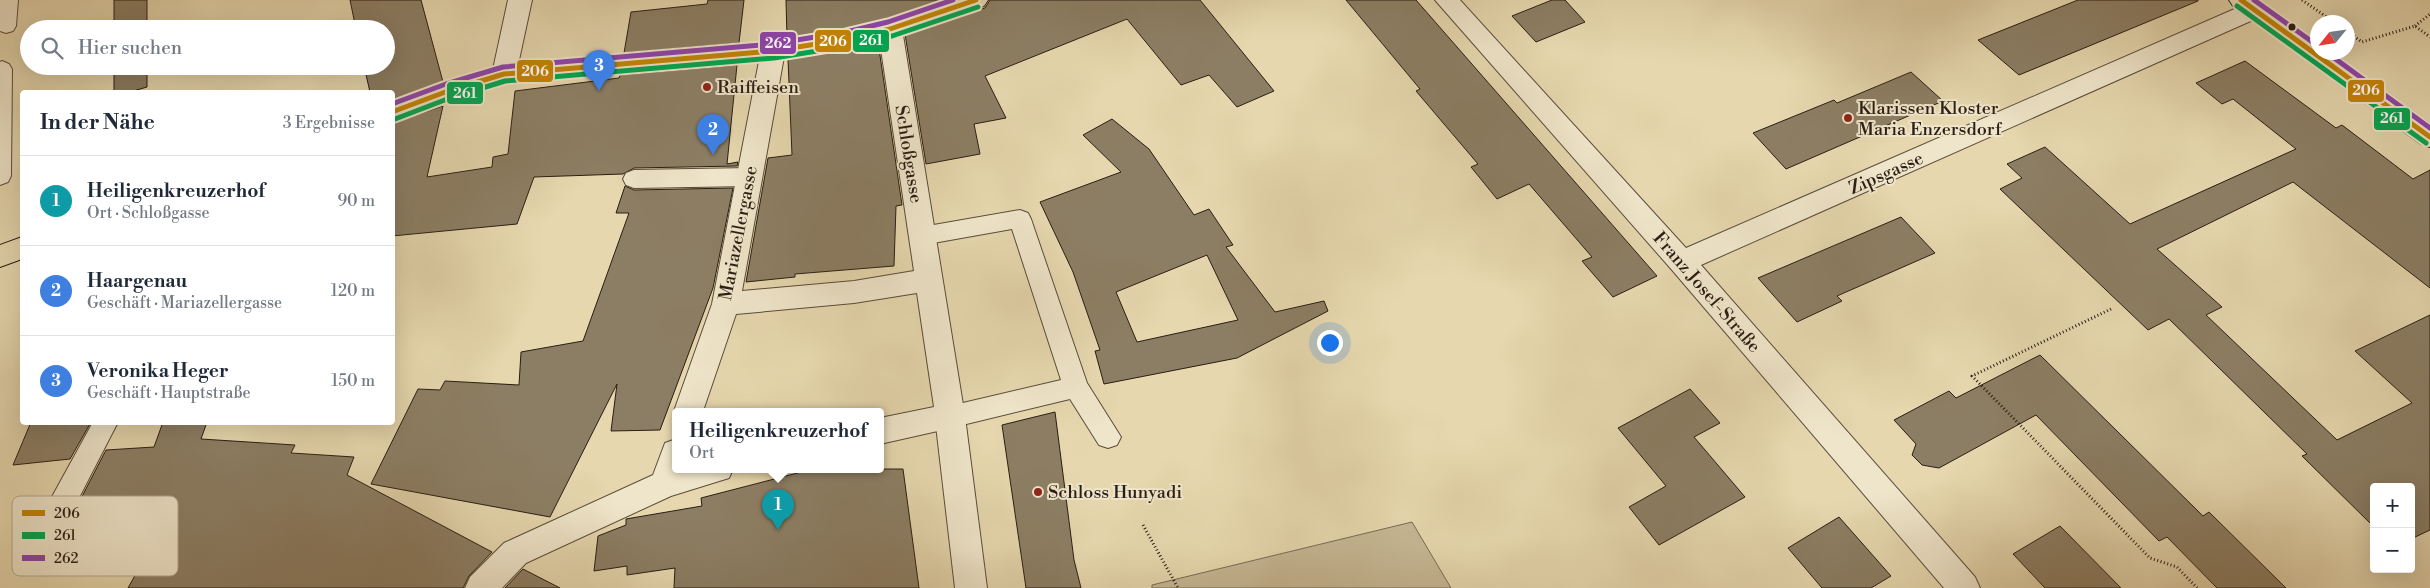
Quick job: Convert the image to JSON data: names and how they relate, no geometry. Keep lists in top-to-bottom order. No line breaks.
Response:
{"streets":{"street":["Schloßgasse","Zipsgasse","Mariazellergasse","Franz Josef-Straße"]},"crossings":[["Zipsgasse","Franz Josef-Straße"]],"places":["Raiffeisen","Klarissen Kloster Maria Enzersdorf","Schloss Hunyadi"],"lines":["transit line 206","transit line 262","transit line 261"],"legend":["206","261","262"],"north":"bottom left","page":{"search":"Hier suchen","pins":["3","2","1"],"heading":["In der Nähe","3 Ergebnisse"],"list":[{"mark":"1","name":"Heiligenkreuzerhof","note":"Ort · Schloßgasse","value":"90 m"},{"mark":"2","name":"Haargenau","note":"Geschäft · Mariazellergasse","value":"120 m"},{"mark":"3","name":"Veronika Heger","note":"Geschäft · Hauptstraße","value":"150 m"}],"popup":["Heiligenkreuzerhof","Ort"],"map_buttons":["+","−"]}}
